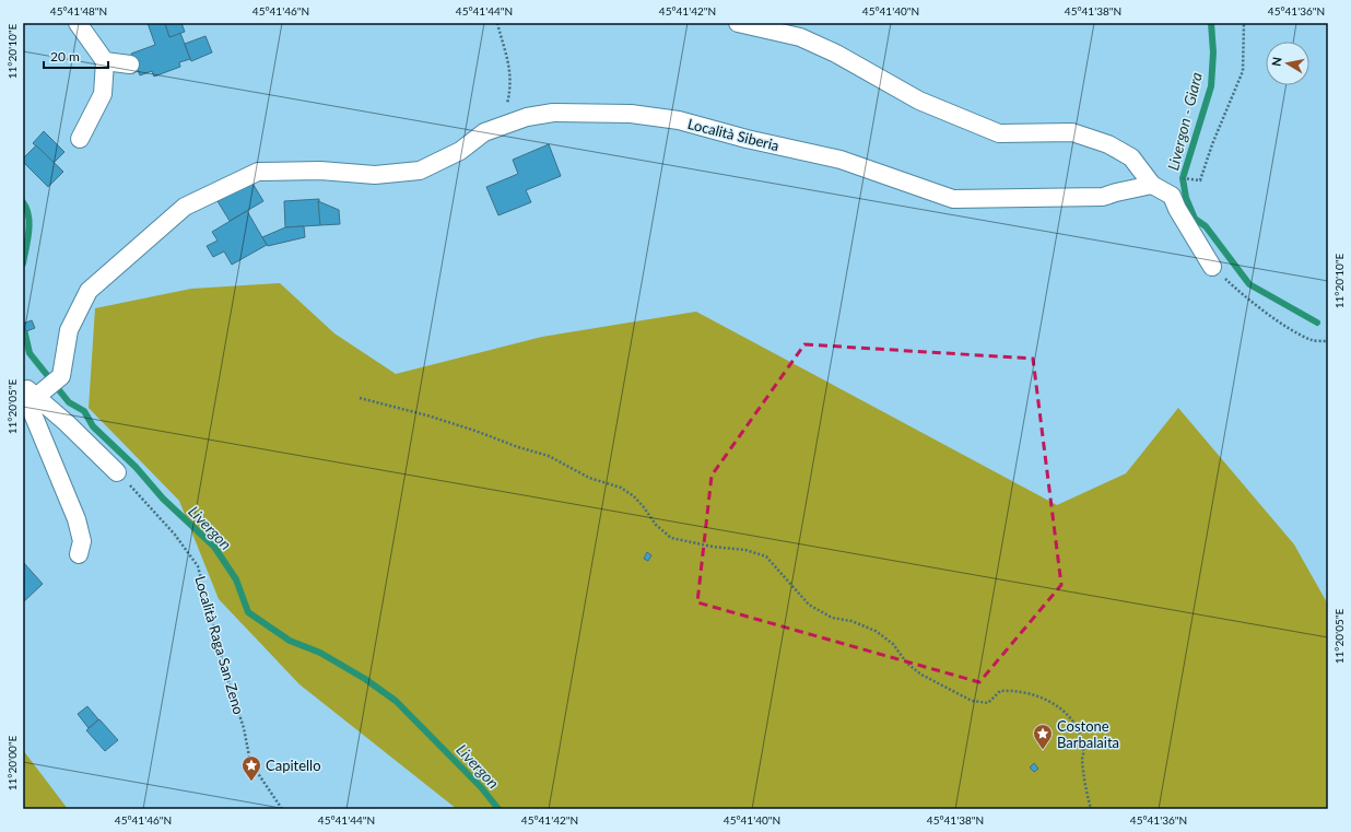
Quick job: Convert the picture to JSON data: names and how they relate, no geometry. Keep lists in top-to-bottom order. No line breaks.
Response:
{"streets":{"street":["Località Siberia"],"path":["Località Raga San Zeno"]},"water":["Livergon - Giara","Livergon"],"places":{"place":["Costone Barbalaita","Capitello"]},"scale_bar":"20 m","north":"left","coordinates":["45°41'48\"N","45°41'46\"N","45°41'44\"N","45°41'42\"N","45°41'40\"N","45°41'38\"N","45°41'36\"N","11°20'10\"E","11°20'05\"E","11°20'00\"E"]}
